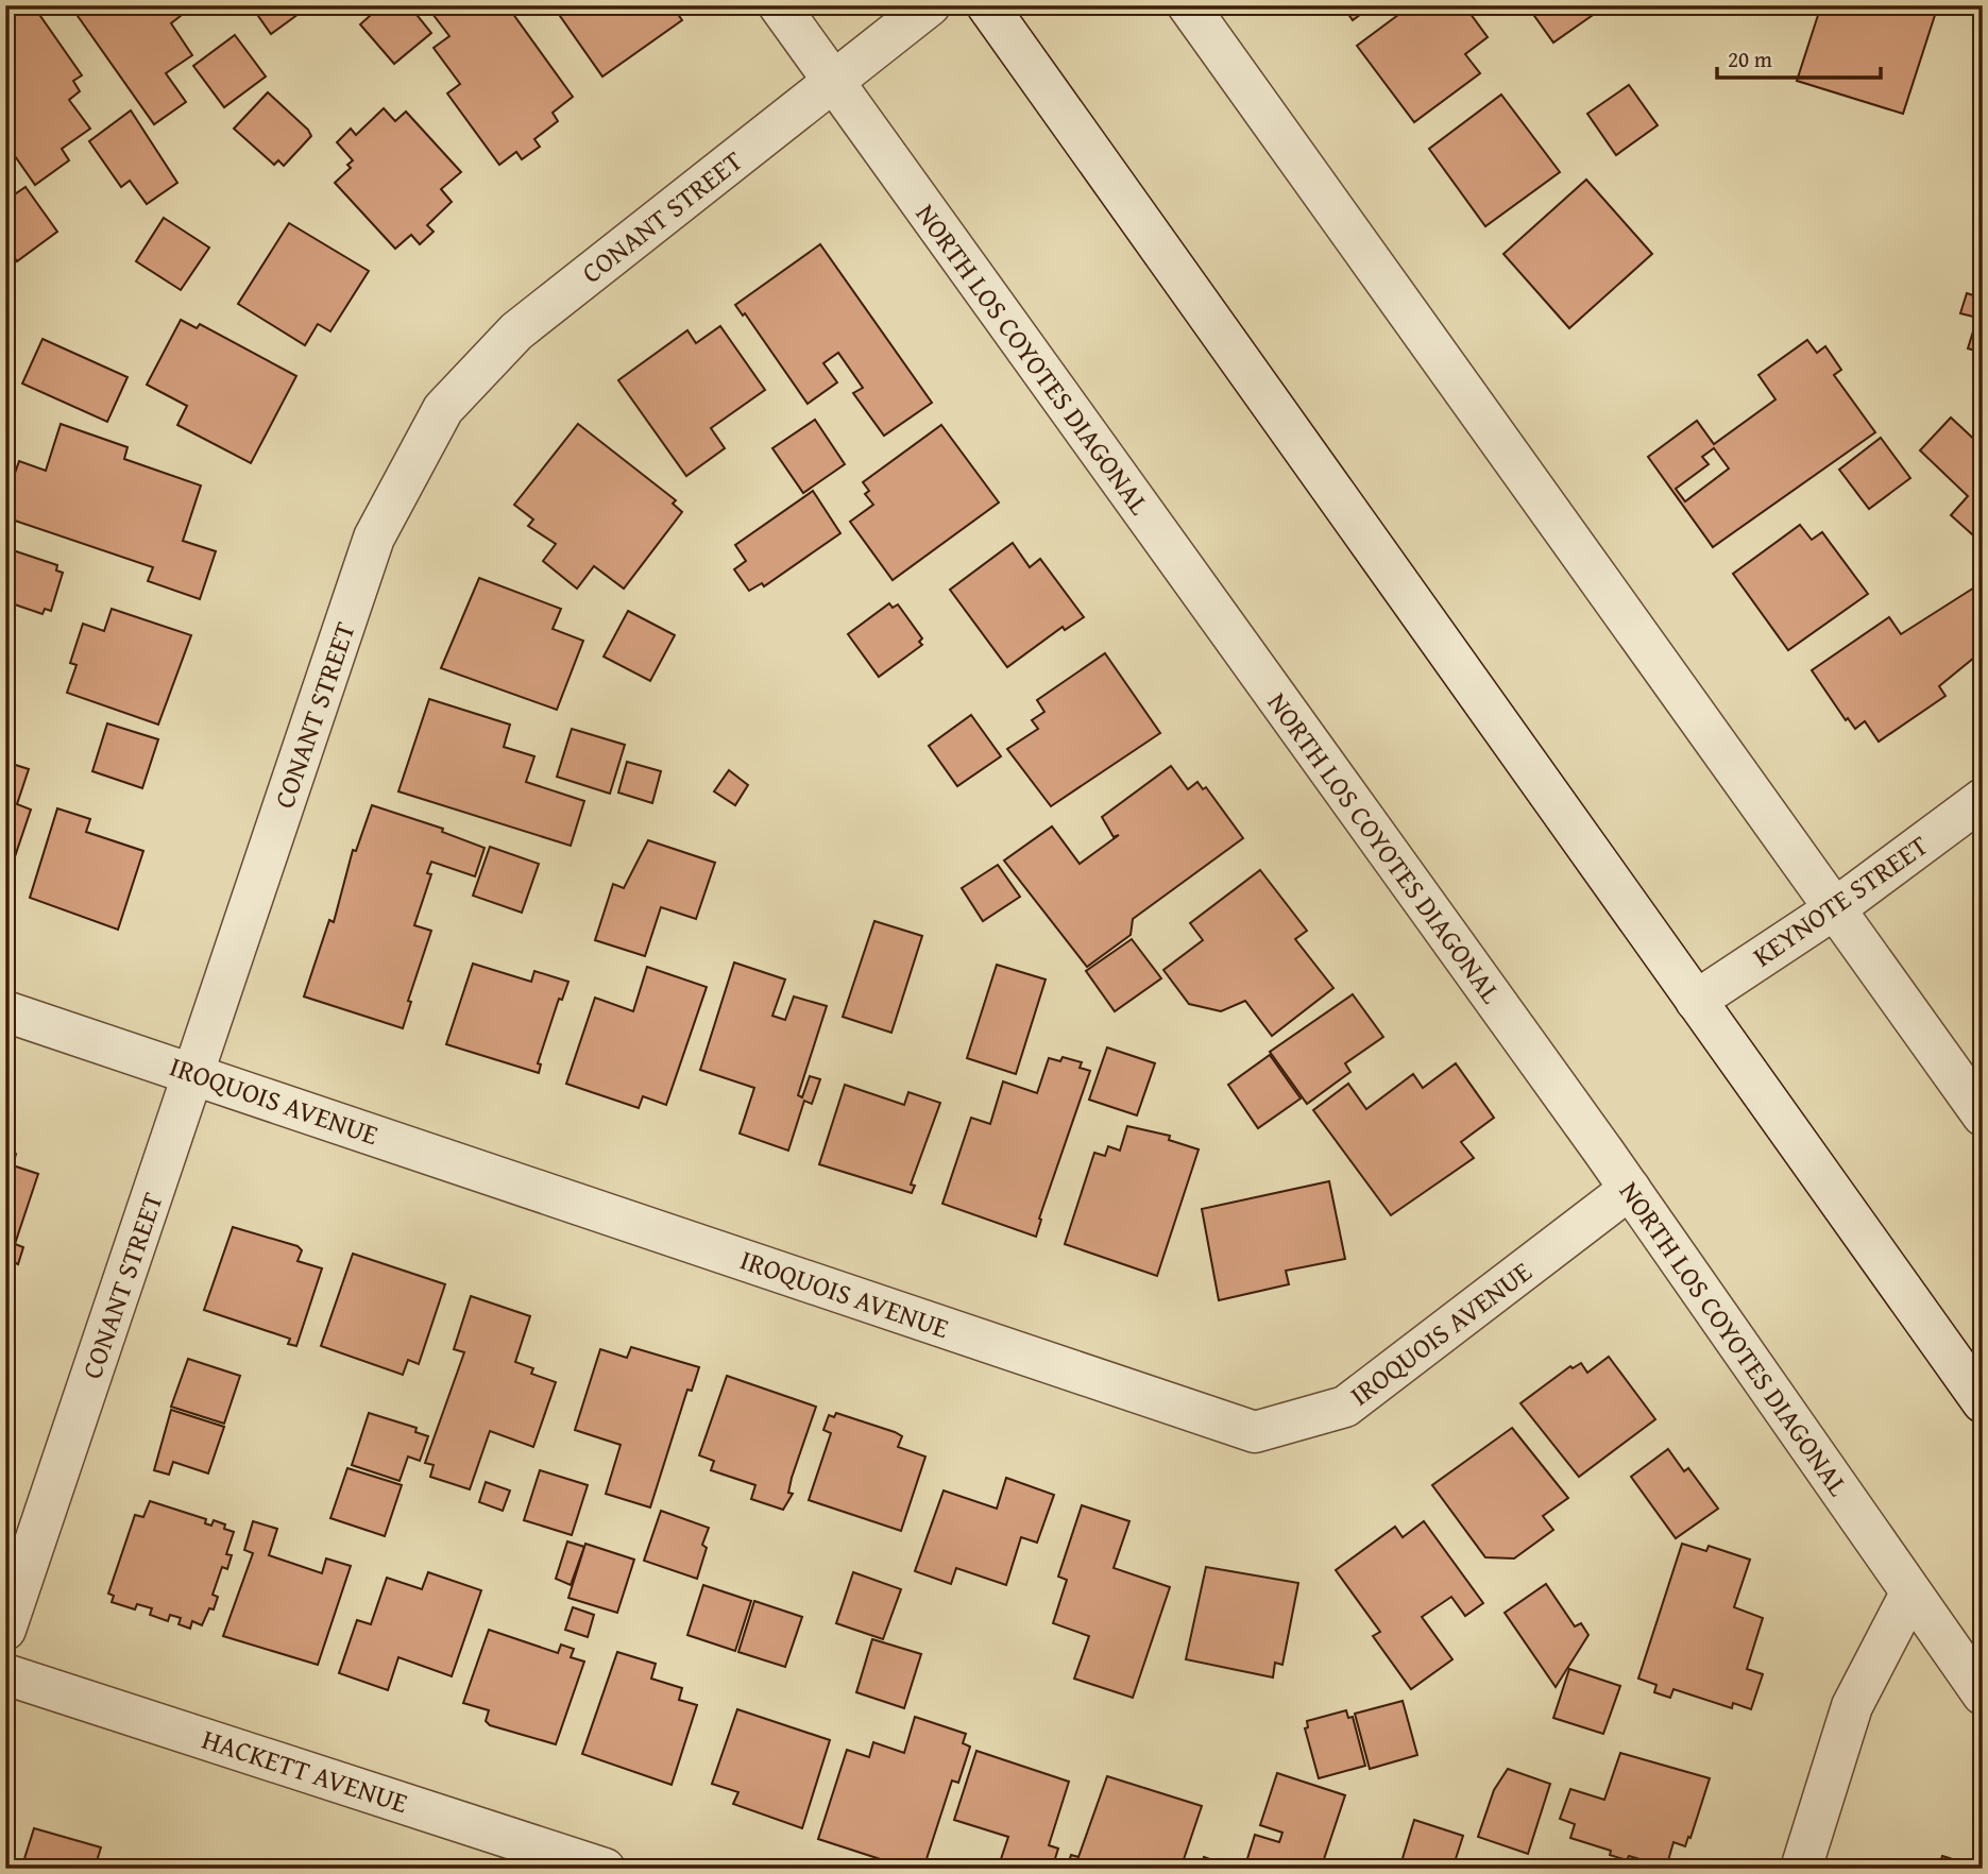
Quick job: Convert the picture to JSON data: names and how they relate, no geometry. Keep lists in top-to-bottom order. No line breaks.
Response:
{"streets":{"street":["CONANT STREET","NORTH LOS COYOTES DIAGONAL","KEYNOTE STREET","IROQUOIS AVENUE","HACKETT AVENUE"]},"crossings":[["CONANT STREET","NORTH LOS COYOTES DIAGONAL"],["CONANT STREET","IROQUOIS AVENUE"],["NORTH LOS COYOTES DIAGONAL","IROQUOIS AVENUE"]],"scale_bar":"20 m"}
